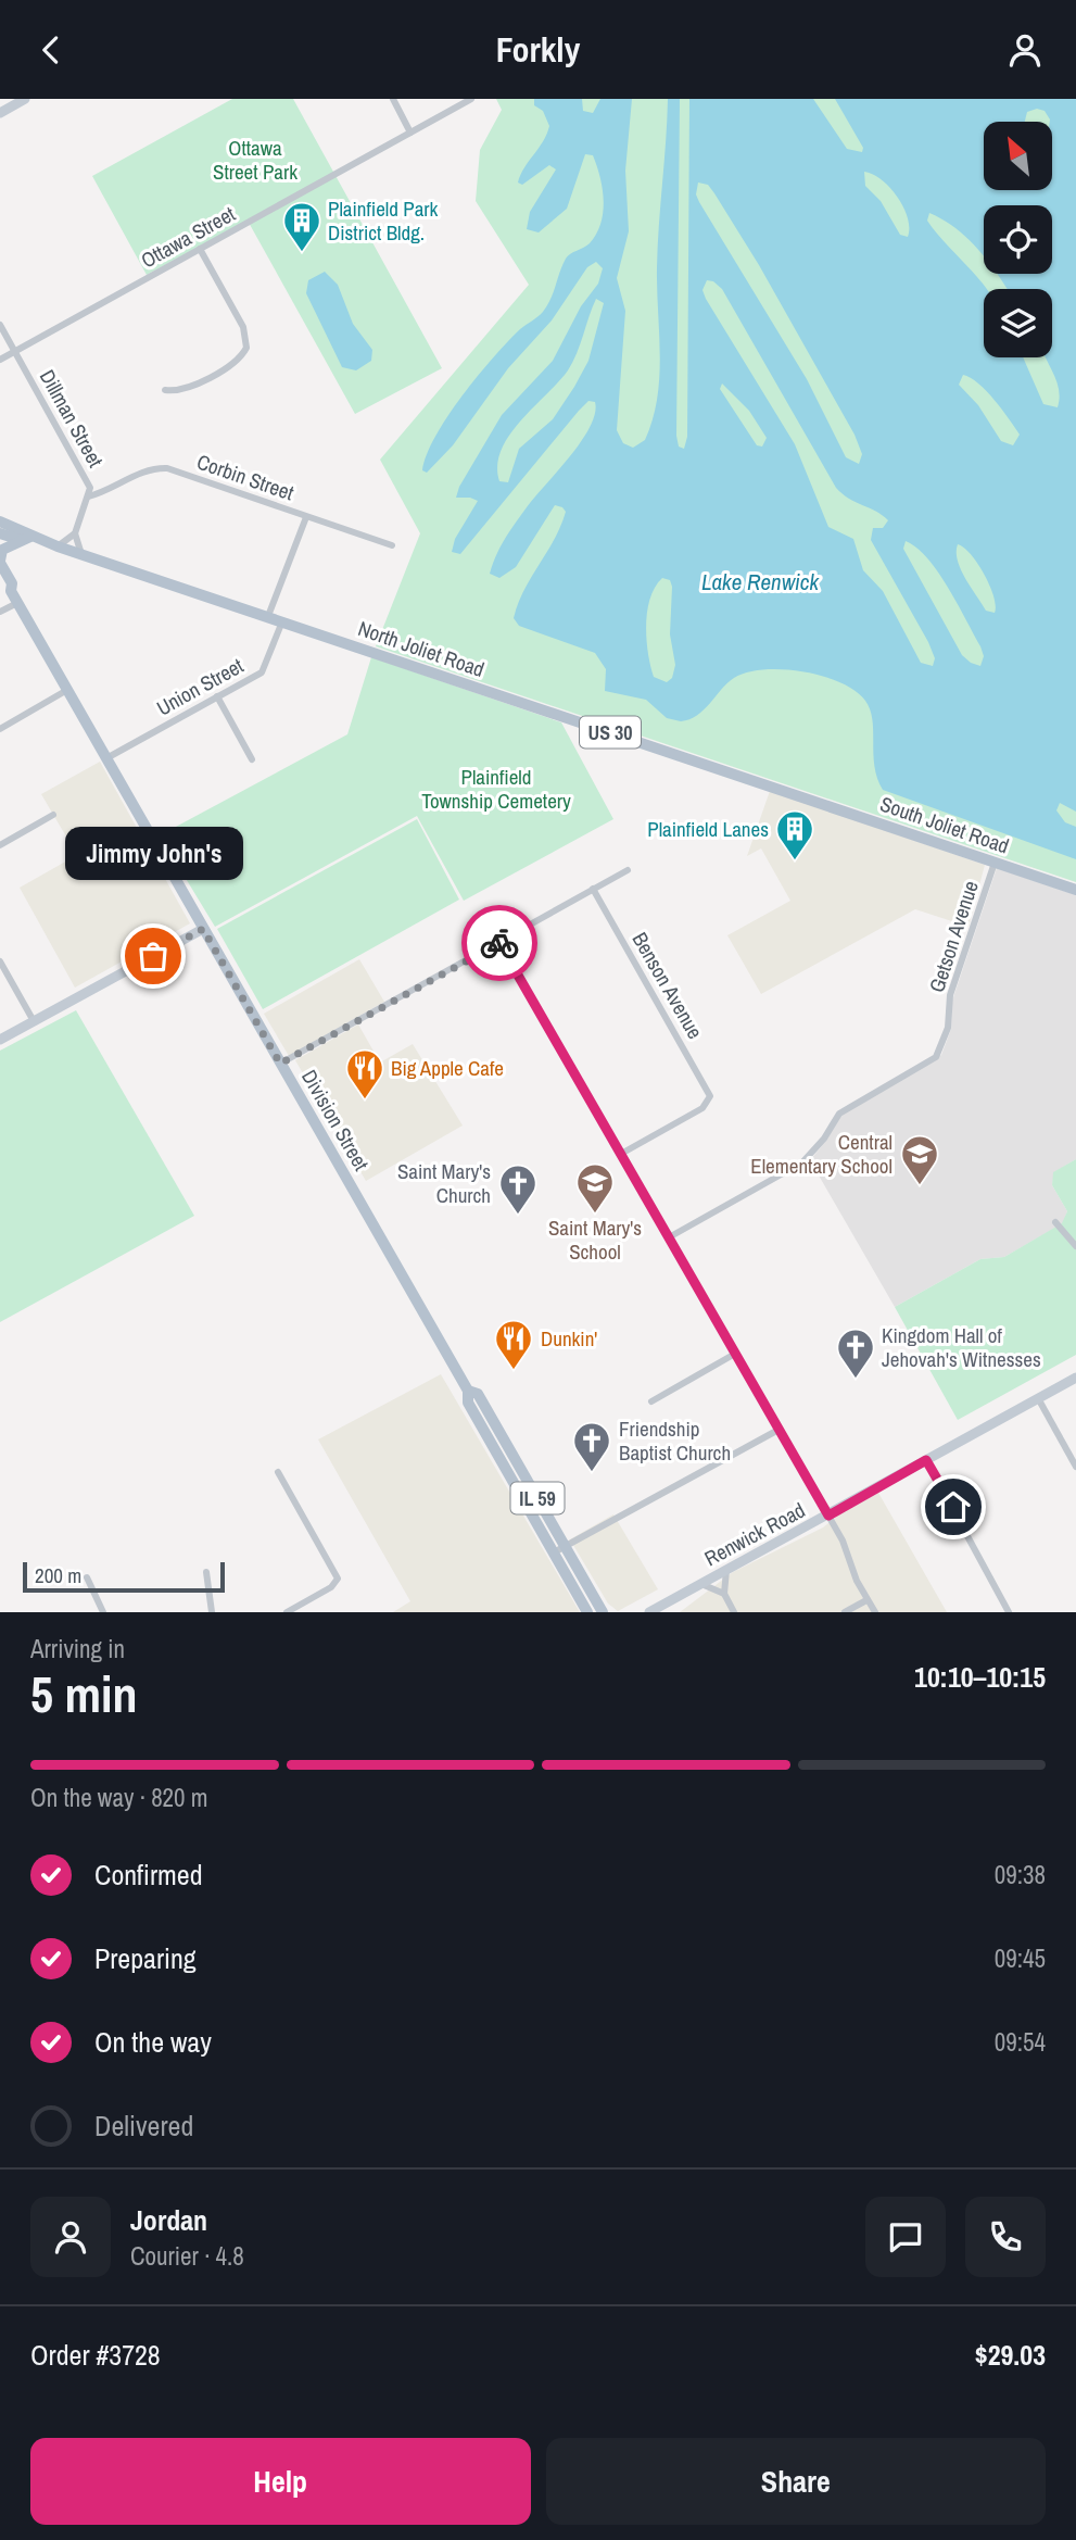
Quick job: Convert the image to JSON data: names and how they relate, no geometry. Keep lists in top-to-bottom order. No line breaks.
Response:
{"streets":{"main road":["North Joliet Road","US 30","South Joliet Road","Division Street","IL 59"],"street":["Ottawa Street","Dillman Street","Corbin Street","Union Street","Getson Avenue","Benson Avenue","Renwick Road"]},"crossings":[["Ottawa Street","Dillman Street"],["Dillman Street","Corbin Street"],["North Joliet Road","Union Street"],["North Joliet Road","South Joliet Road"],["Union Street","Division Street"],["South Joliet Road","Getson Avenue"]],"water":["Lake Renwick"],"parks":["Ottawa Street Park","Plainfield Township Cemetery"],"places":{"building":["Plainfield Park District Bldg.","Plainfield Lanes"],"other":["Jimmy John's"],"restaurant":["Big Apple Cafe","Dunkin'"],"school or university":["Central Elementary School","Saint Mary's School"],"church":["Saint Mary's Church","Kingdom Hall of Jehovah's Witnesses","Friendship Baptist Church"]},"scale_bar":"200 m","north":"top left","page":{"header":"Forkly","bubble":"Jimmy John's","scale":"200 m","heading":["5 min","Arriving in","10:10–10:15"],"panel":["Jordan","Courier · 4.8","Order #3728","$29.03"],"bar":"On the way · 820 m","list":[["Confirmed","09:38"],["Preparing","09:45"],["On the way","09:54"],"Delivered"],"buttons":["Help","Share"]}}
